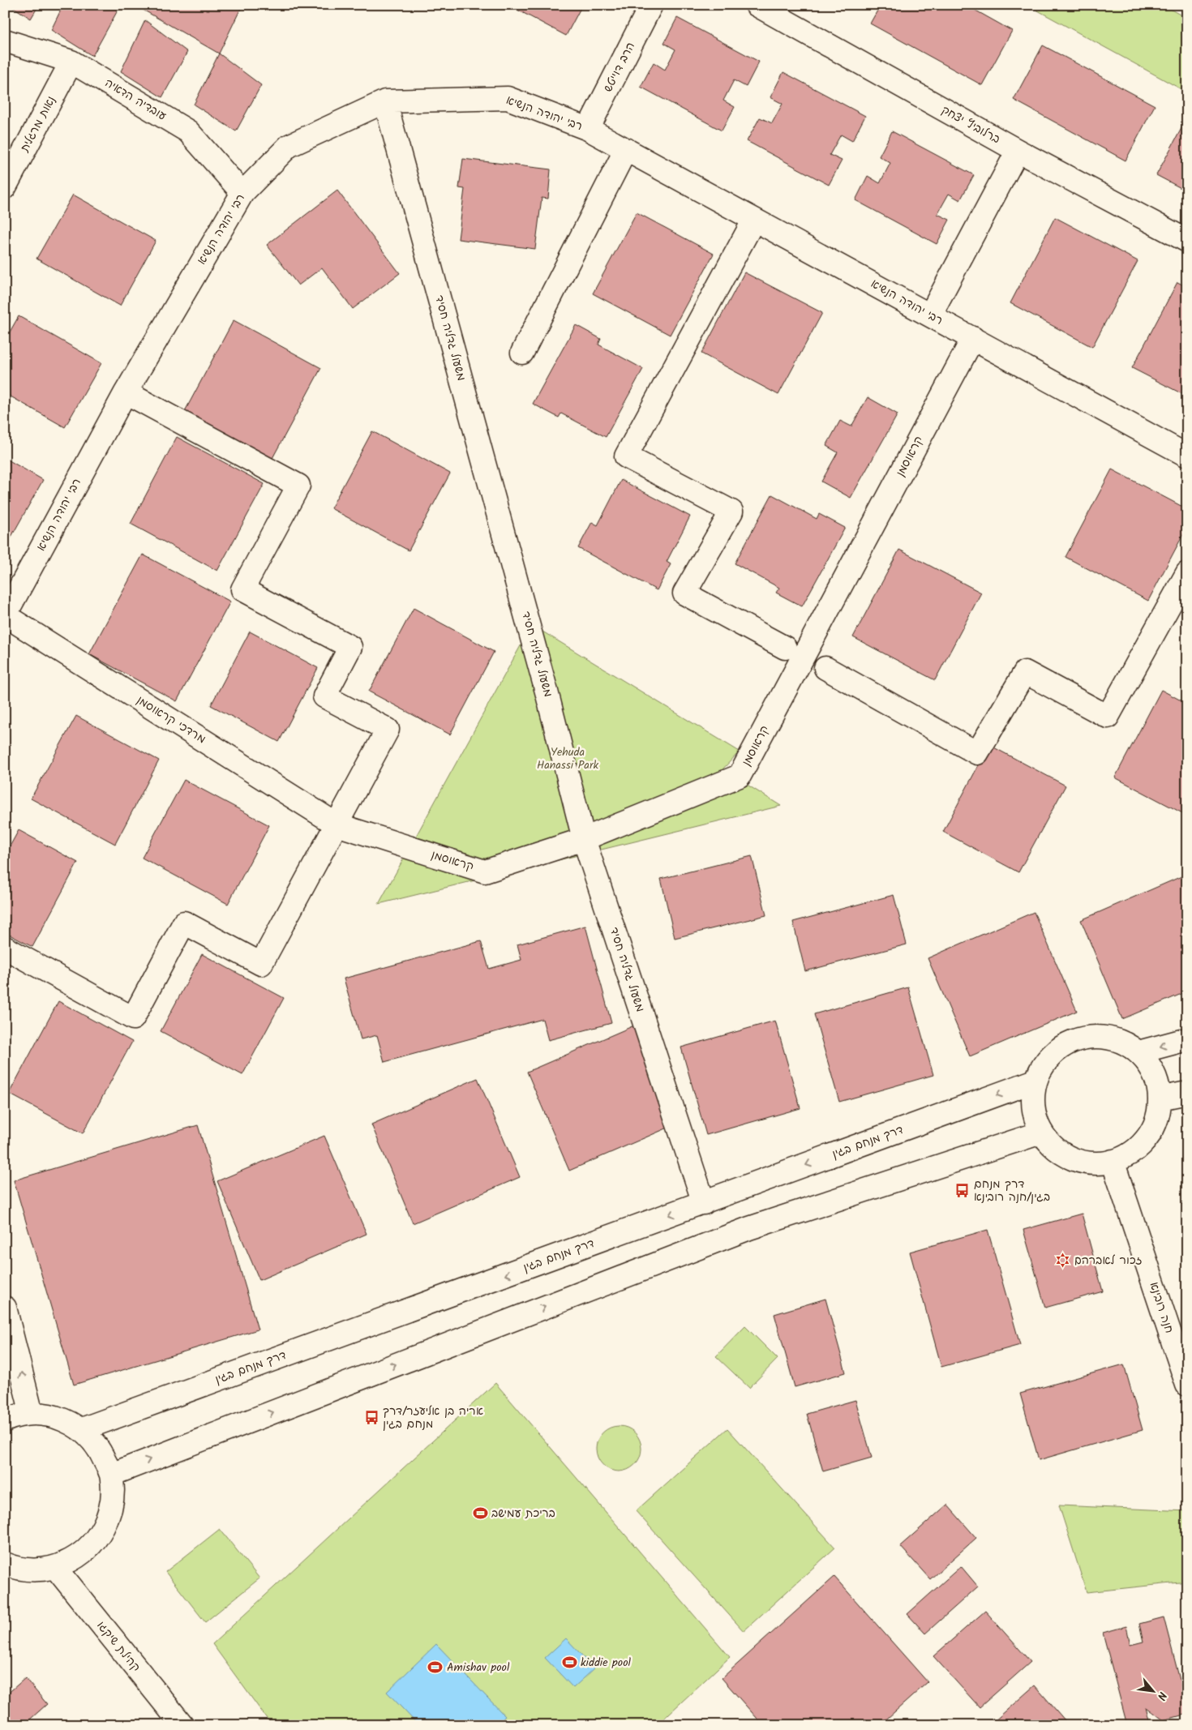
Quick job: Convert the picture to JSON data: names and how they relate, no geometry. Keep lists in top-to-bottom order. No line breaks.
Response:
{"streets":{"street":["הרב דוייטש","עובדיה הדאיה","רבי יהודה הנשיא","נאות מרגלית","ברלוביץ יצחק","משעול גדליה חסיד","קראוסמן","מרדכי קראוסמן","דרך מנחם בגין","חנה רובינא","קהילת שיקגו"]},"crossings":[["הרב דוייטש","רבי יהודה הנשיא"],["עובדיה הדאיה","רבי יהודה הנשיא"],["עובדיה הדאיה","נאות מרגלית"],["רבי יהודה הנשיא","משעול גדליה חסיד"],["רבי יהודה הנשיא","קראוסמן"],["רבי יהודה הנשיא","מרדכי קראוסמן"],["משעול גדליה חסיד","קראוסמן"],["משעול גדליה חסיד","דרך מנחם בגין"],["קראוסמן","מרדכי קראוסמן"],["דרך מנחם בגין","חנה רובינא"]],"parks":["Yehuda Hanassi Park"],"places":{"bus stop":["דרך מנחם בגין/חנה רובינא","אריה בן אליעזר/דרך מנחם בגין"],"synagogue":["זכור לאברהם"],"sports":["בריכת עמישב","kiddie pool","Amishav pool"]},"north":"bottom right"}
